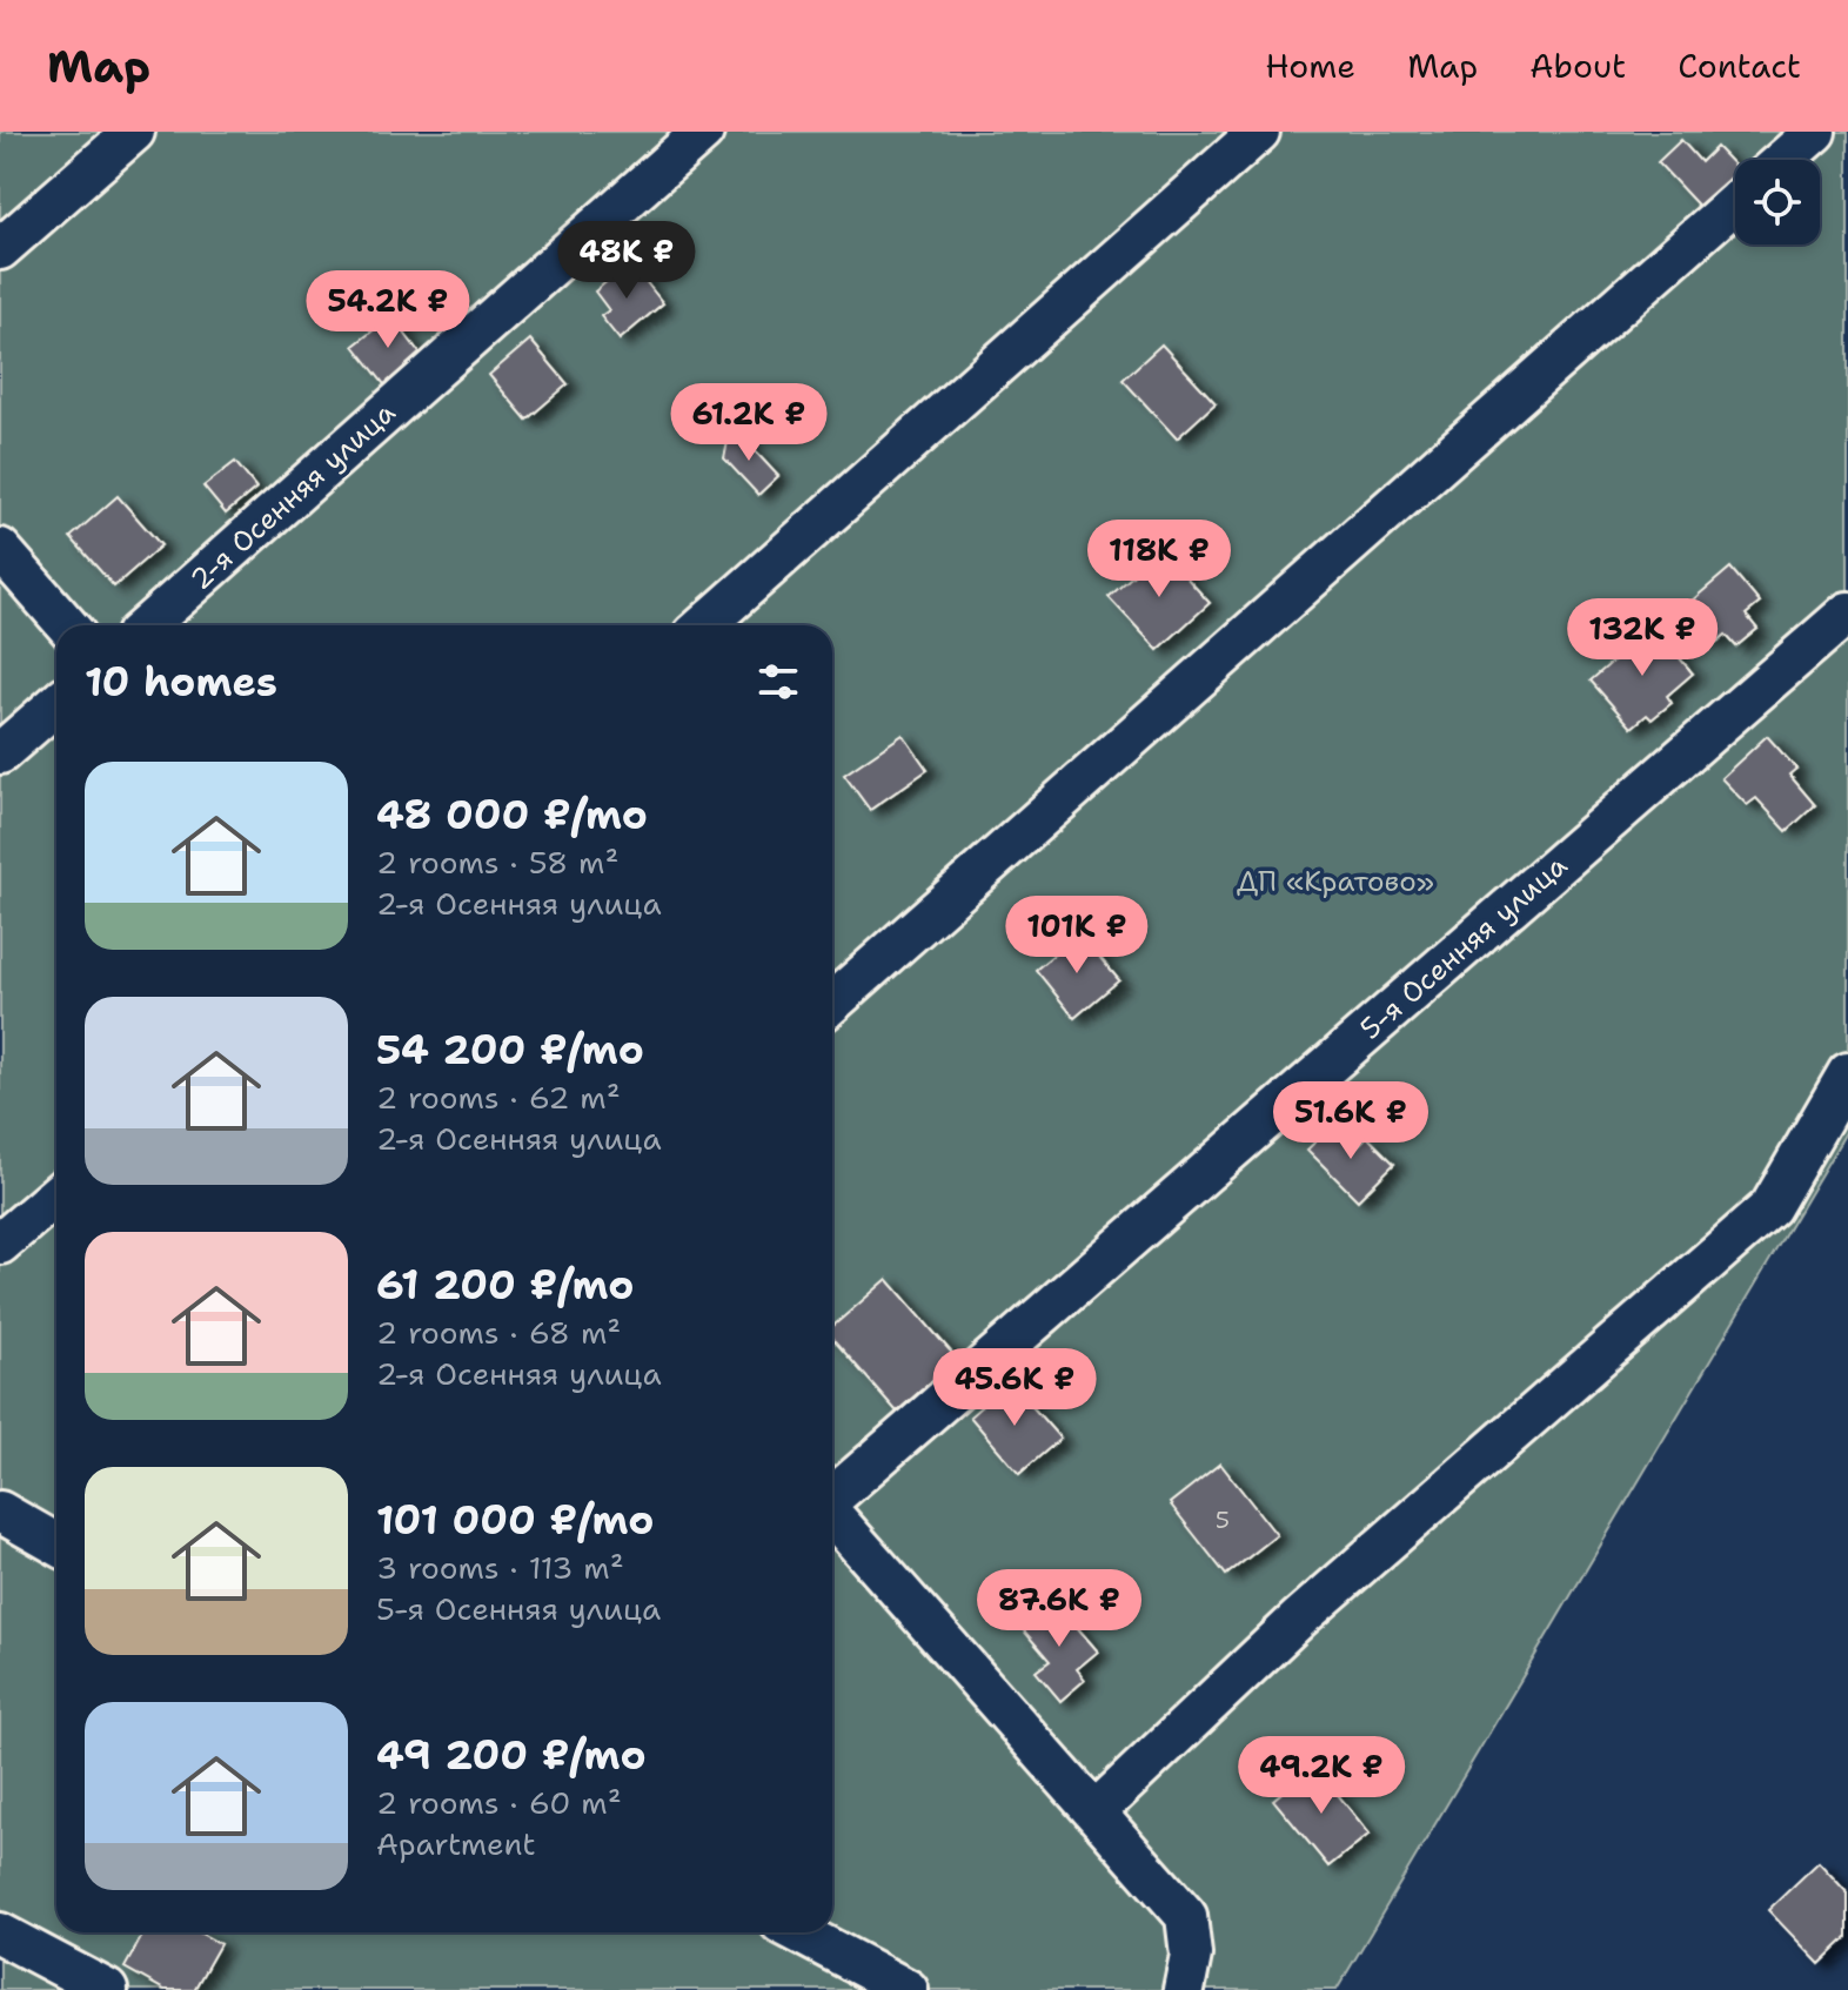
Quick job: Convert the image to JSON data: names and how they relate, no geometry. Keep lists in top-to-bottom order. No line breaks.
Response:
{"streets":{"street":["2-я Осенняя улица","5-я Осенняя улица"]},"parks":["ДП «Кратово»"],"house_numbers":["5"],"page":{"header":"Map","nav":["Home","Map","About","Contact"],"price":["48K ₽","54.2K ₽","61.2K ₽","118K ₽","132K ₽","101K ₽","51.6K ₽","45.6K ₽","87.6K ₽","49.2K ₽"],"heading":"10 homes","list":[{"name":"48 000 ₽/mo","note":"2 rooms · 58 m² · 2-я Осенняя улица"},{"name":"54 200 ₽/mo","note":"2 rooms · 62 m² · 2-я Осенняя улица"},{"name":"61 200 ₽/mo","note":"2 rooms · 68 m² · 2-я Осенняя улица"},{"name":"101 000 ₽/mo","note":"3 rooms · 113 m² · 5-я Осенняя улица"},{"name":"49 200 ₽/mo","note":"2 rooms · 60 m² · Apartment"}]}}
